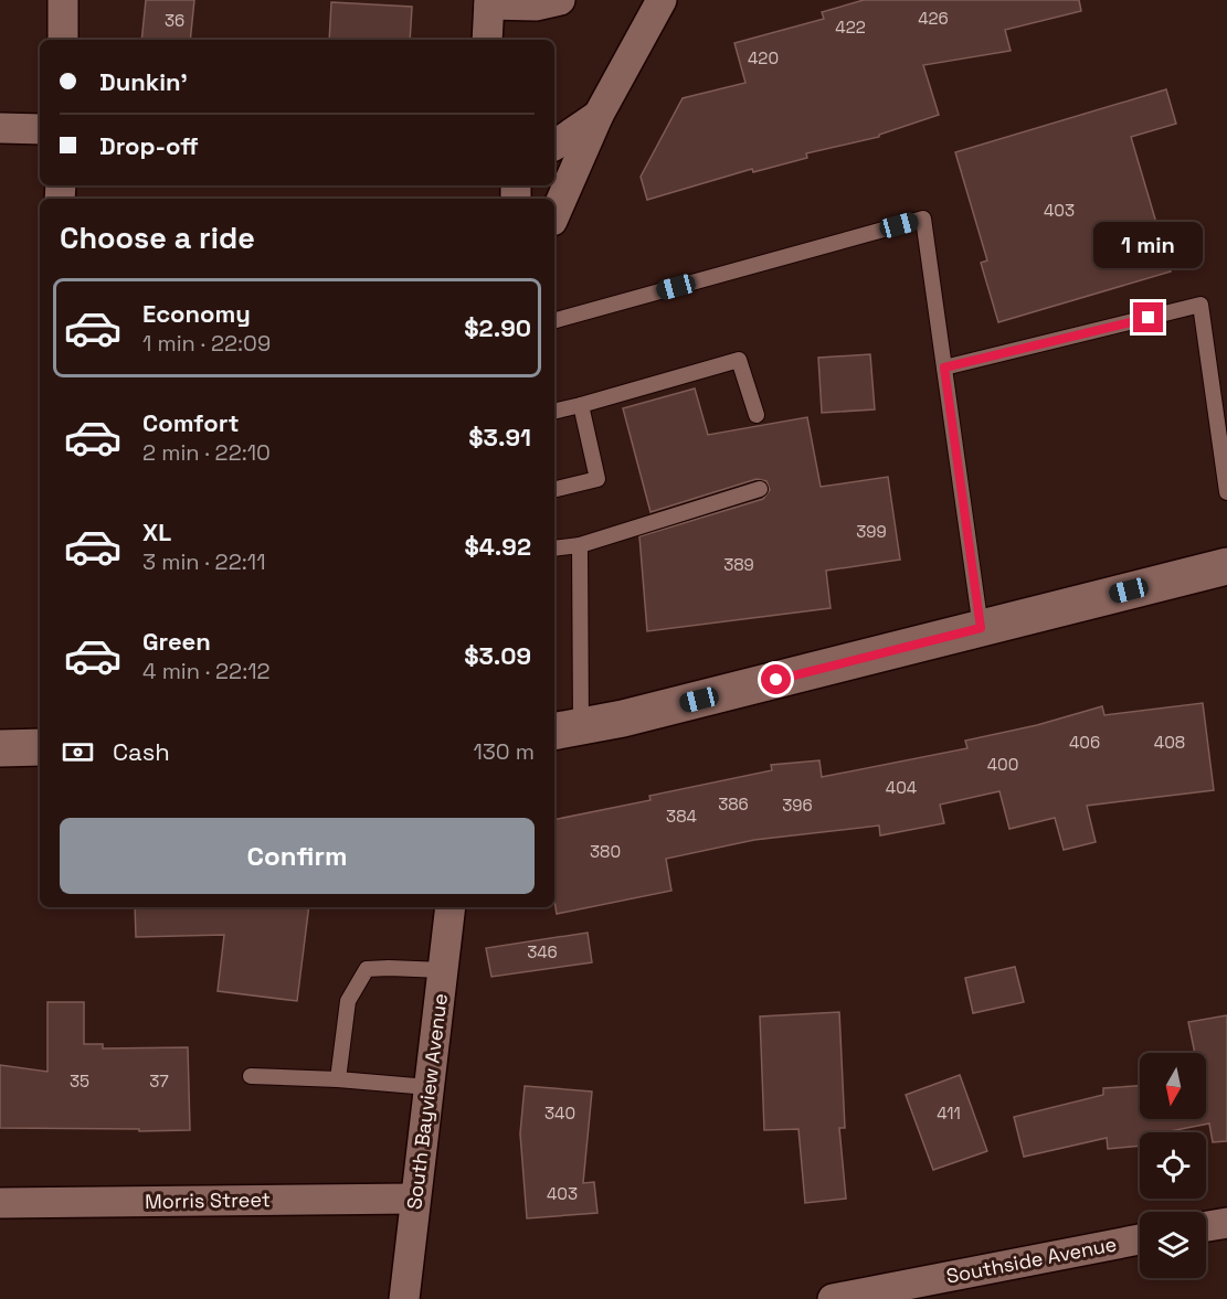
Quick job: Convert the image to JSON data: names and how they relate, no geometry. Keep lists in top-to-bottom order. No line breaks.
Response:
{"streets":{"street":["South Bayview Avenue","Morris Street","Southside Avenue"]},"crossings":[["South Bayview Avenue","Morris Street"]],"house_numbers":["426","36","422","420","403","399","389","406","408","400","404","386","396","384","380","346","35","37","340","411","403"],"north":"bottom","page":{"banner":["Dunkin'","Drop-off"],"heading":"Choose a ride","bubble":"1 min","list":[{"name":"Economy","note":"1 min · 22:09","value":"$2.90"},{"name":"Comfort","note":"2 min · 22:10","value":"$3.91"},{"name":"XL","note":"3 min · 22:11","value":"$4.92"},{"name":"Green","note":"4 min · 22:12","value":"$3.09"}],"pay":["Cash","130 m"],"buttons":"Confirm"}}
